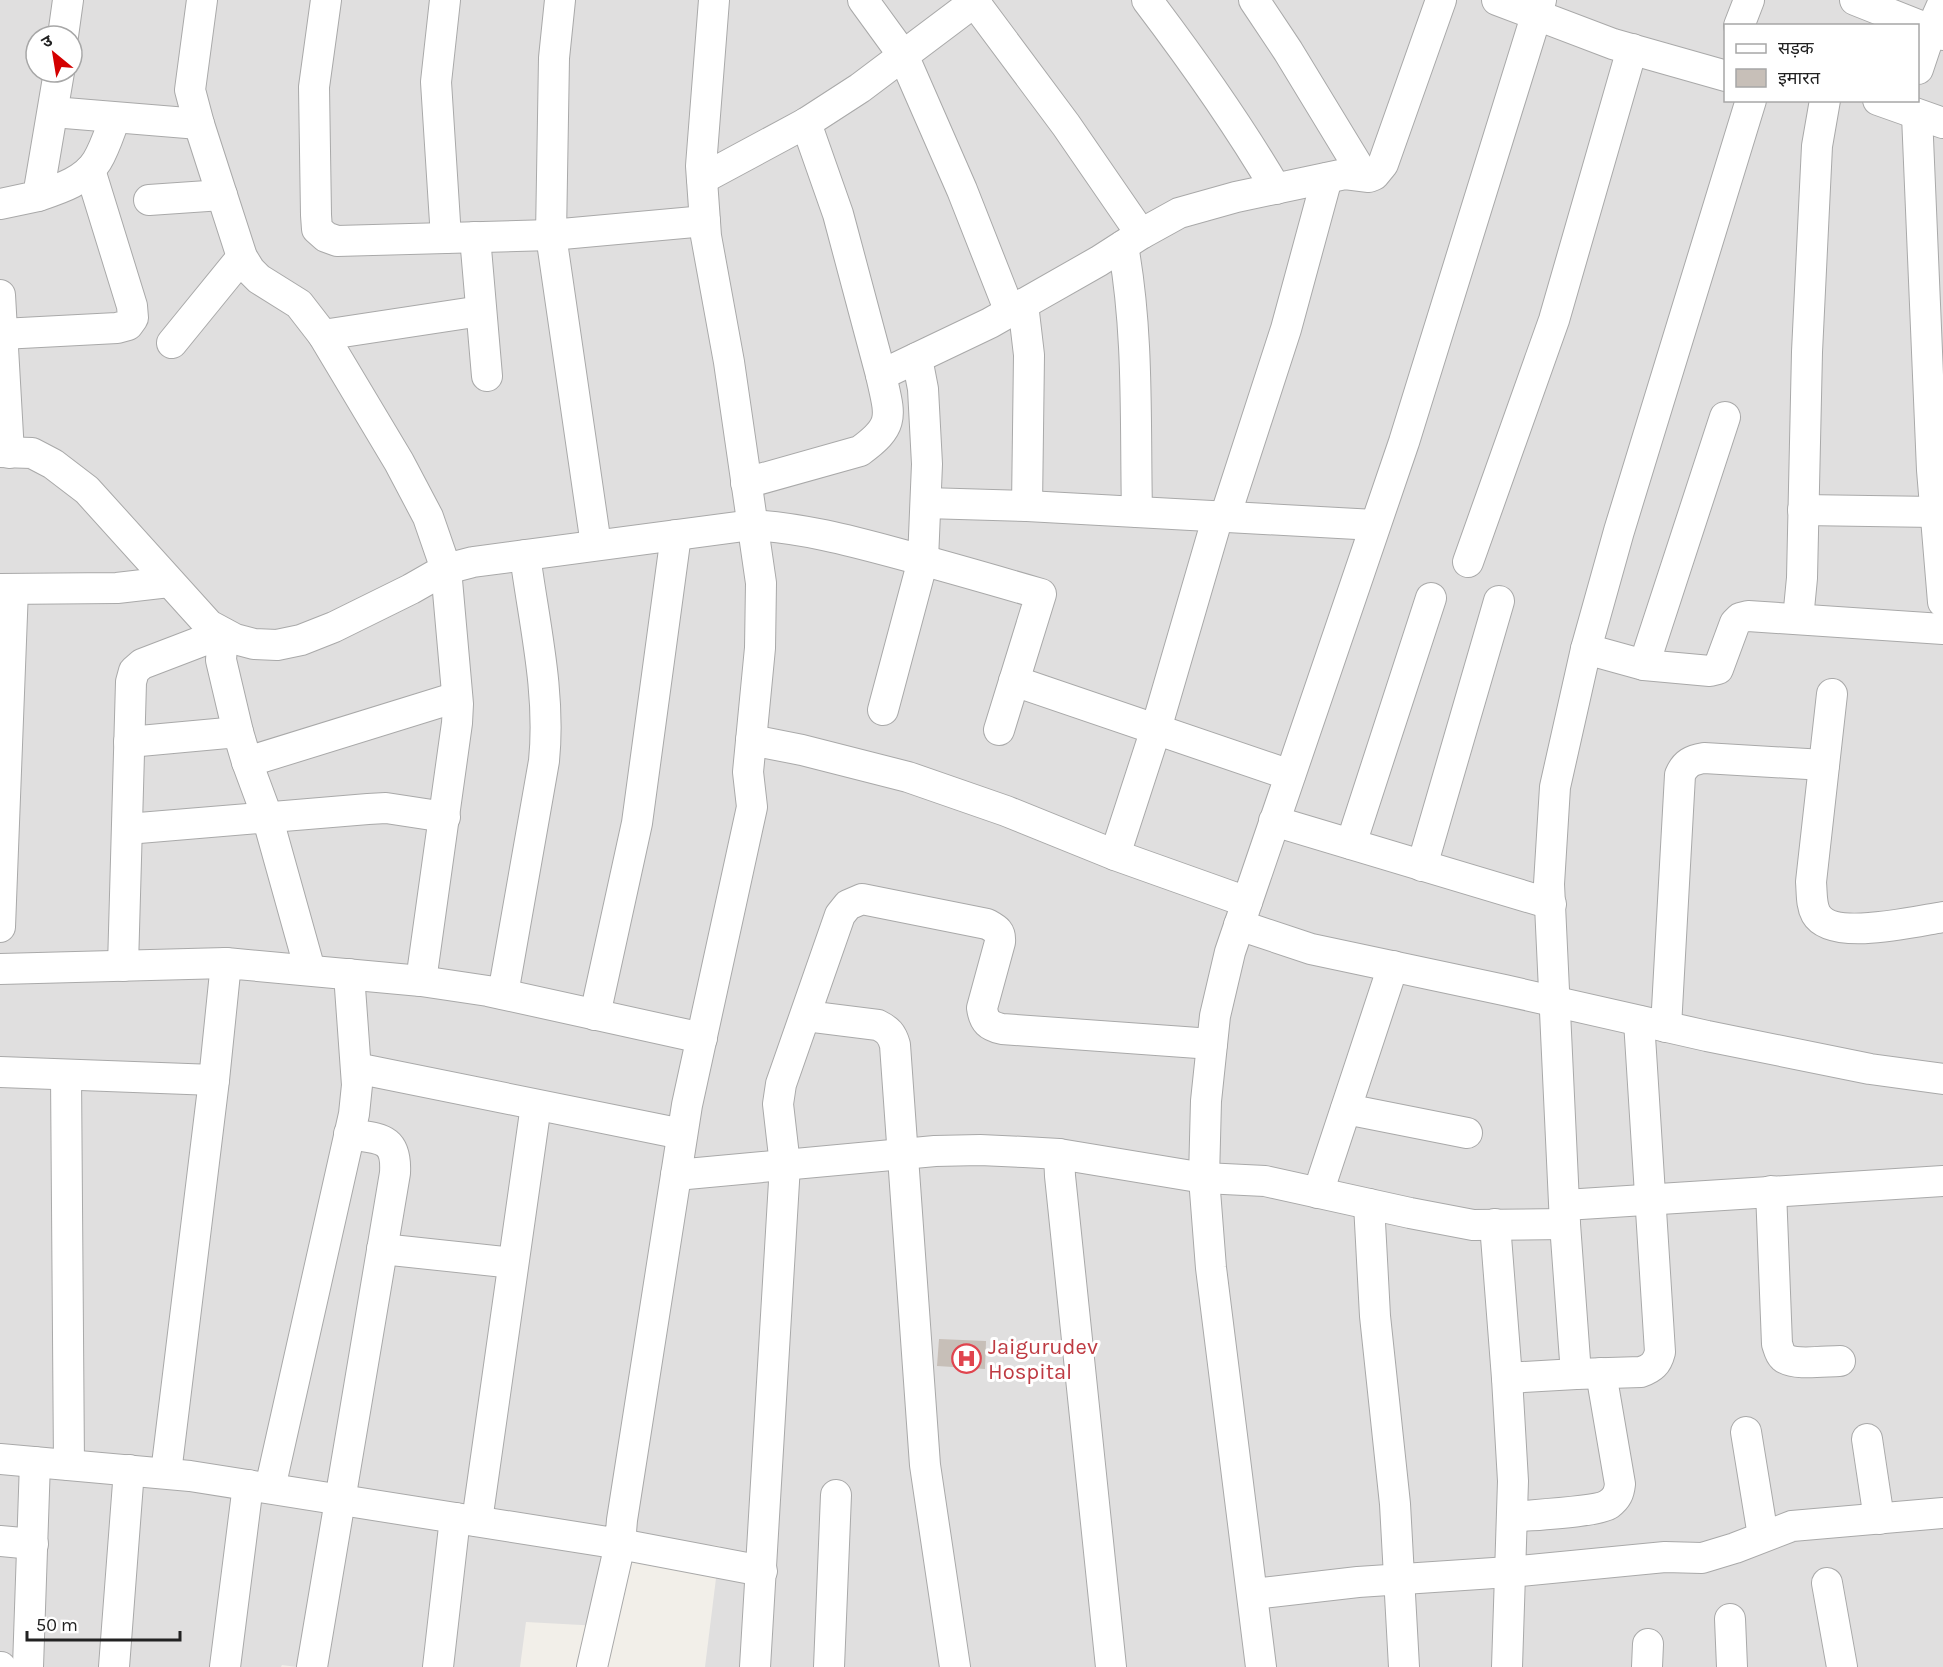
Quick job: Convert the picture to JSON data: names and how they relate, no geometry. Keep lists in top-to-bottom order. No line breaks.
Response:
{"places":{"hospital":["Jaigurudev Hospital"]},"legend":["सड़क","इमारत"],"scale_bar":"50 m","north":"top left"}
